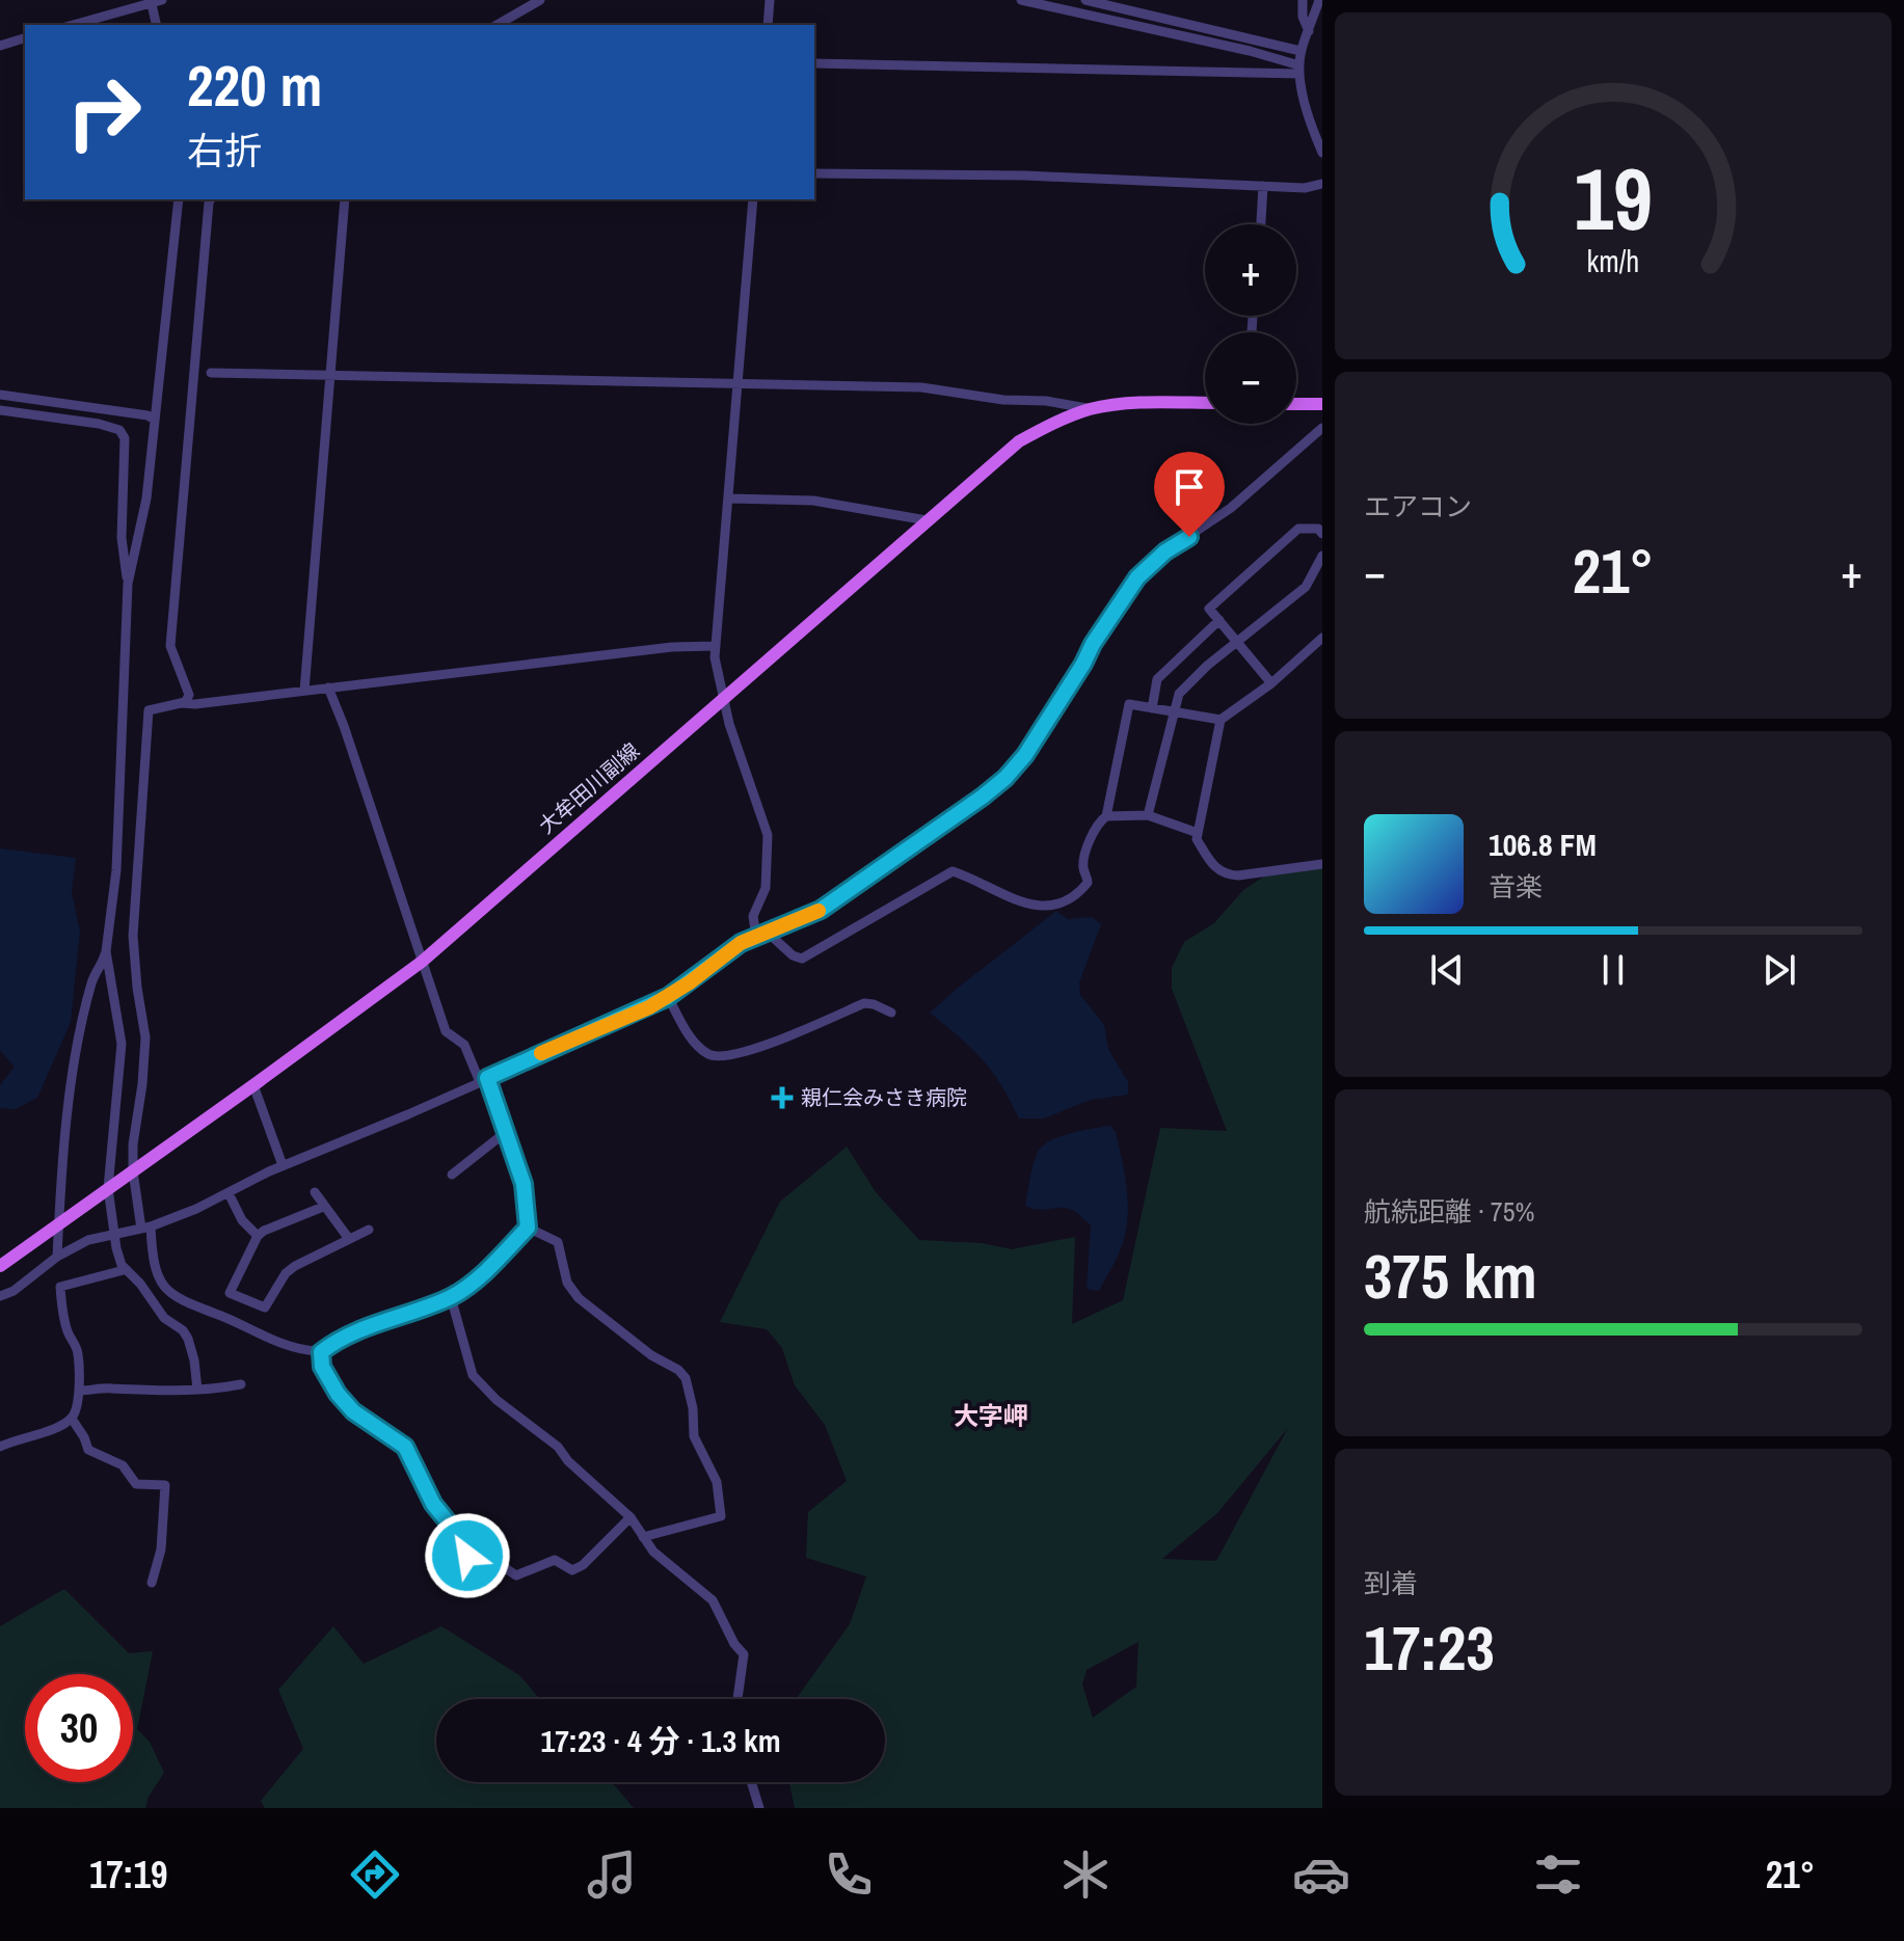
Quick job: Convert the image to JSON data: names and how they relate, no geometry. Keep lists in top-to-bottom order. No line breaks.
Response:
{"streets":{"main road":["大牟田川副線"]},"districts":["大字岬"],"places":{"health":["親仁会みさき病院"]},"page":{"turn":["220 m","右折"],"map_buttons":["+","−"],"tile":["エアコン",["航続距離 · 75%","375 km"],["到着","17:23"]],"heat":["−","21°","+"],"song":["106.8 FM","音楽"],"limit":"30","trip":"17:23 · 4 分 · 1.3 km","tabs":["17:19","21°"],"gauge":["19","km/h"]}}
